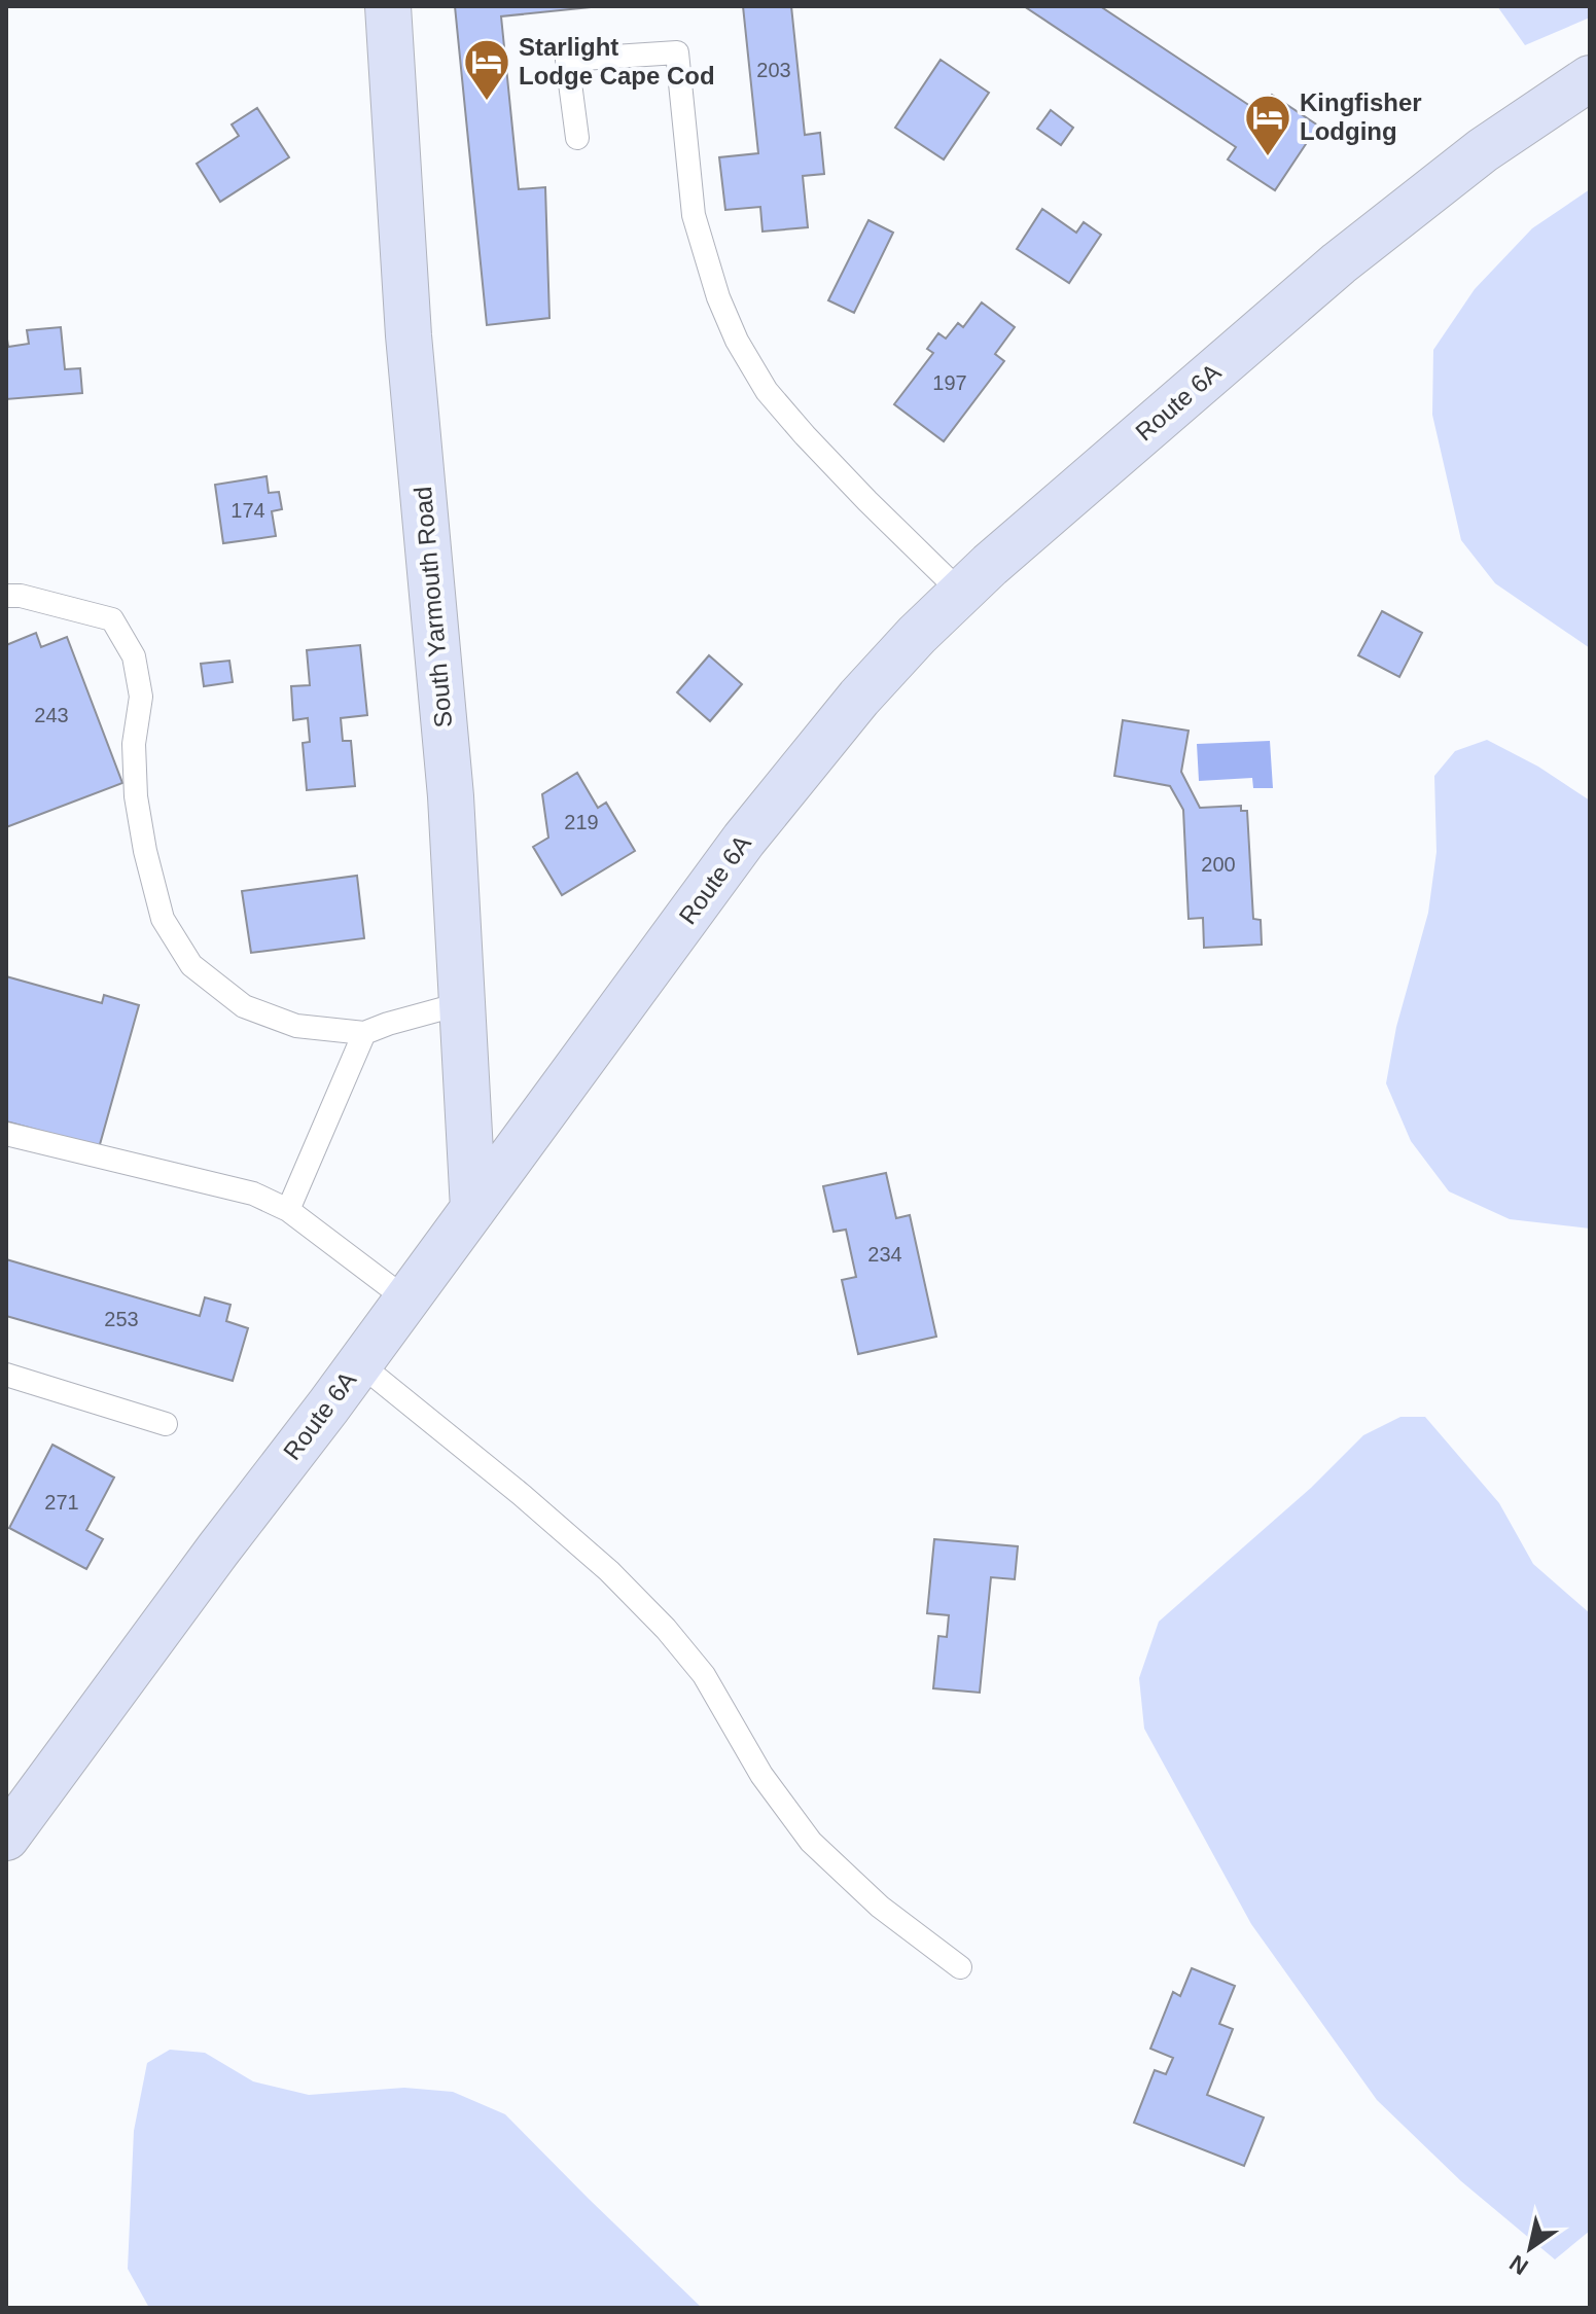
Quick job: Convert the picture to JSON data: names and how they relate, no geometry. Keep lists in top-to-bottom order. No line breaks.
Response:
{"streets":{"main road":["Route 6A","South Yarmouth Road"]},"crossings":[["Route 6A","South Yarmouth Road"]],"places":{"hotel":["Starlight Lodge Cape Cod","Kingfisher Lodging"]},"house_numbers":["203","197","174","243","219","200","234","253","271"],"north":"bottom left"}
